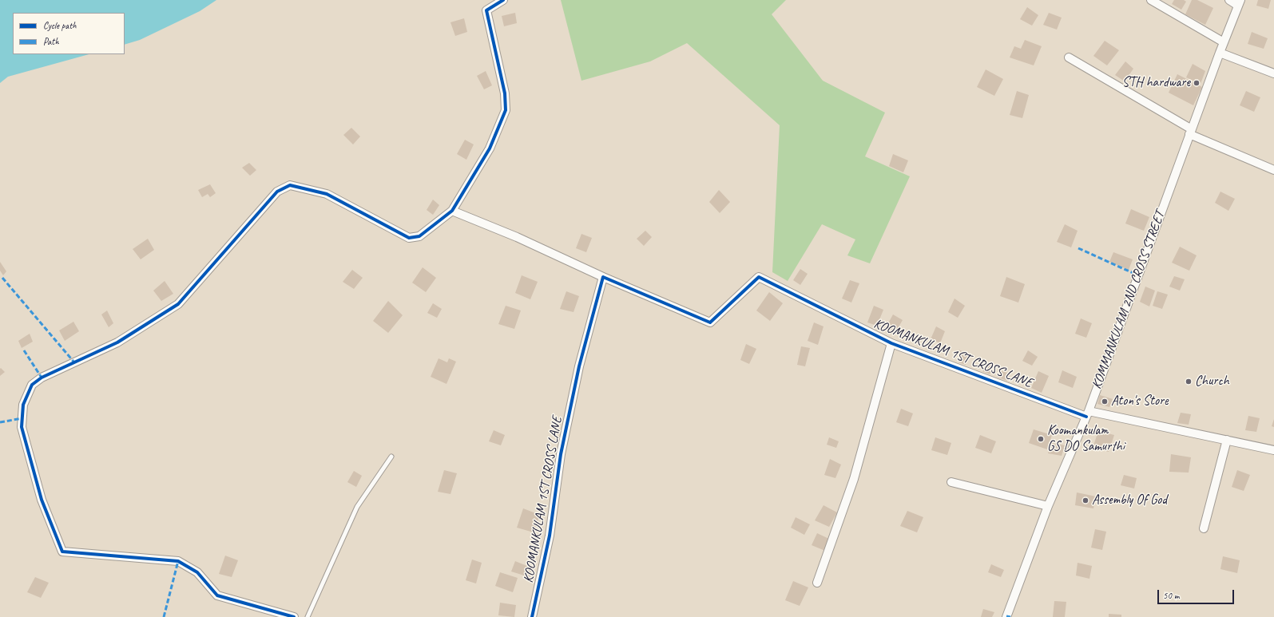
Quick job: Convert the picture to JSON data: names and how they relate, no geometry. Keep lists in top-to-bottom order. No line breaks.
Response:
{"streets":{"street":["KOMMANKULAM 2ND CROSS STREET","KOOMANKULAM 1ST CROSS LANE"]},"crossings":[["KOMMANKULAM 2ND CROSS STREET","KOOMANKULAM 1ST CROSS LANE"]],"places":["STH hardware","Church","Aton's Store","Koomankulam GS DO Samurthi","Assembly Of God"],"legend":["Cycle path","Path"],"scale_bar":"50 m"}
